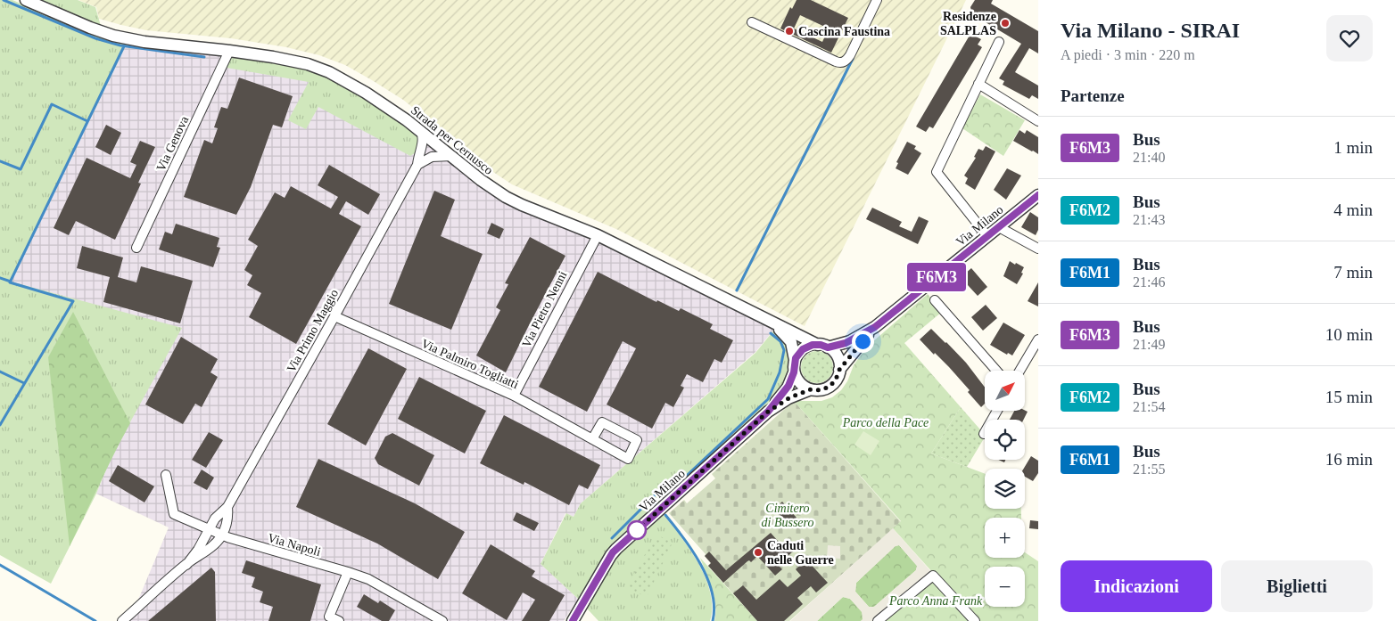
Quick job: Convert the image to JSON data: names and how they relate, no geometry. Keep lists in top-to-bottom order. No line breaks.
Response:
{"streets":{"street":["Strada per Cernusco","Via Genova","Via Milano","Via Pietro Nenni","Via Primo Maggio","Via Palmiro Togliatti","Via Napoli"]},"crossings":[["Strada per Cernusco","Via Genova"],["Strada per Cernusco","Via Milano"],["Strada per Cernusco","Via Pietro Nenni"],["Strada per Cernusco","Via Primo Maggio"],["Via Pietro Nenni","Via Palmiro Togliatti"],["Via Primo Maggio","Via Palmiro Togliatti"],["Via Primo Maggio","Via Napoli"]],"parks":["Parco della Pace","Cimitero di Bussero","Parco Anna Frank"],"places":["Residenze SALPLAS","Cascina Faustina","Caduti nelle Guerre"],"lines":["bus line F6M3"],"north":"top right","page":{"on_map":"F6M3","heading":[["Via Milano - SIRAI","A piedi · 3 min · 220 m"],"Partenze"],"list":[{"mark":"F6M3","name":"Bus","note":"21:40","value":"1 min"},{"mark":"F6M2","name":"Bus","note":"21:43","value":"4 min"},{"mark":"F6M1","name":"Bus","note":"21:46","value":"7 min"},{"mark":"F6M3","name":"Bus","note":"21:49","value":"10 min"},{"mark":"F6M2","name":"Bus","note":"21:54","value":"15 min"},{"mark":"F6M1","name":"Bus","note":"21:55","value":"16 min"}],"map_buttons":["+","−"],"buttons":["Indicazioni","Biglietti"]}}
